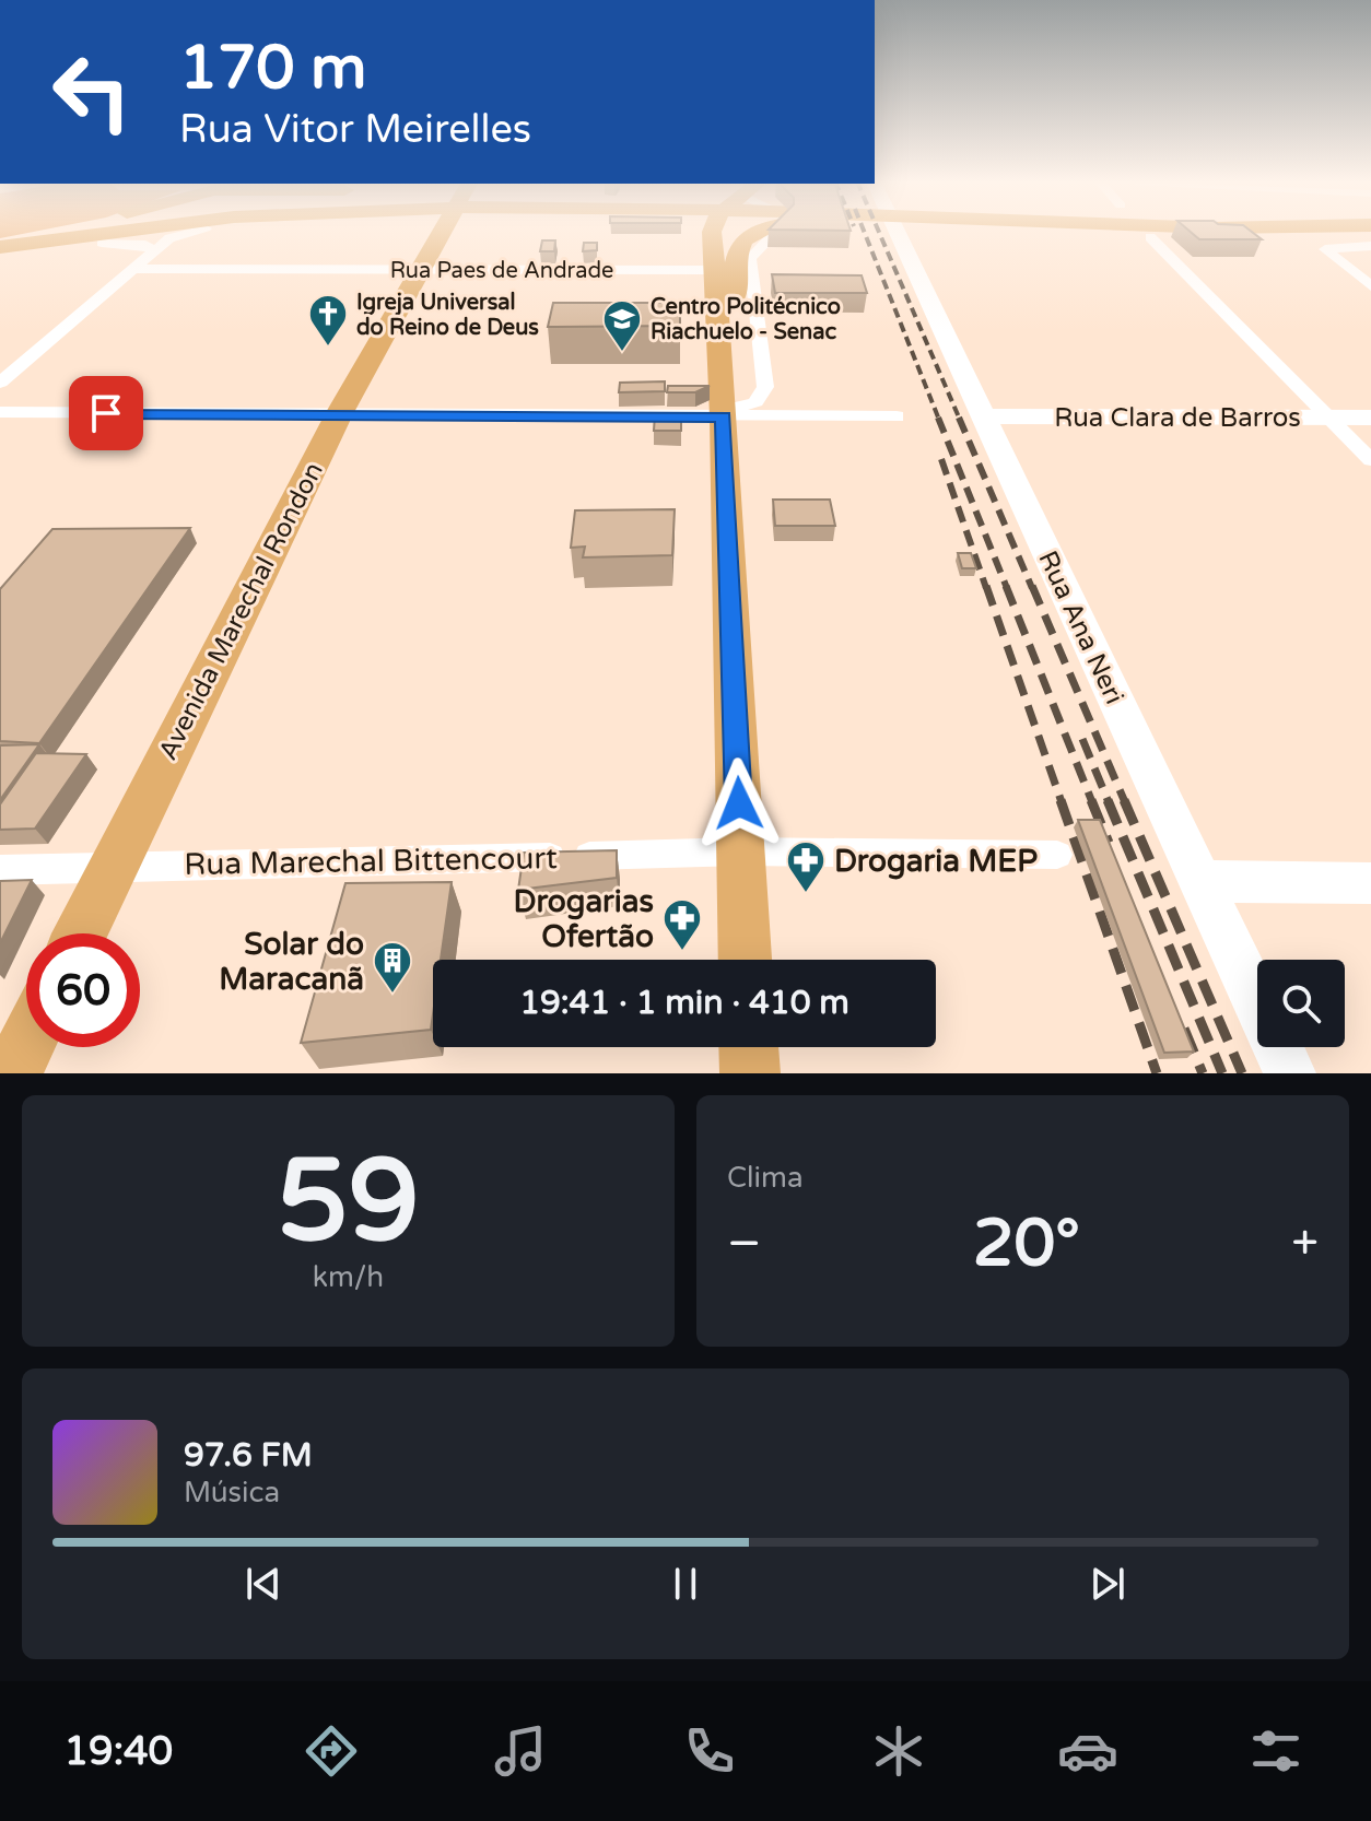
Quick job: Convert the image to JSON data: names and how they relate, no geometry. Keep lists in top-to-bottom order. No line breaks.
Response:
{"streets":{"main road":["Rua Clara de Barros","Avenida Marechal Rondon","Rua Ana Neri"],"street":["Rua Paes de Andrade","Rua Marechal Bittencourt"]},"crossings":[["Rua Paes de Andrade","Avenida Marechal Rondon"],["Rua Clara de Barros","Rua Ana Neri"],["Avenida Marechal Rondon","Rua Marechal Bittencourt"]],"places":{"church":["Igreja Universal do Reino de Deus"],"school or university":["Centro Politécnico Riachuelo - Senac"],"pharmacy":["Drogaria MEP","Drogarias Ofertão"],"building":["Solar do Maracanã"]},"page":{"turn":["170 m","Rua Vitor Meirelles"],"limit":"60","trip":"19:41 · 1 min · 410 m","tile":[["59","km/h"],"Clima"],"heat":["−","20°","+"],"song":["97.6 FM","Música"],"tabs":"19:40"}}
